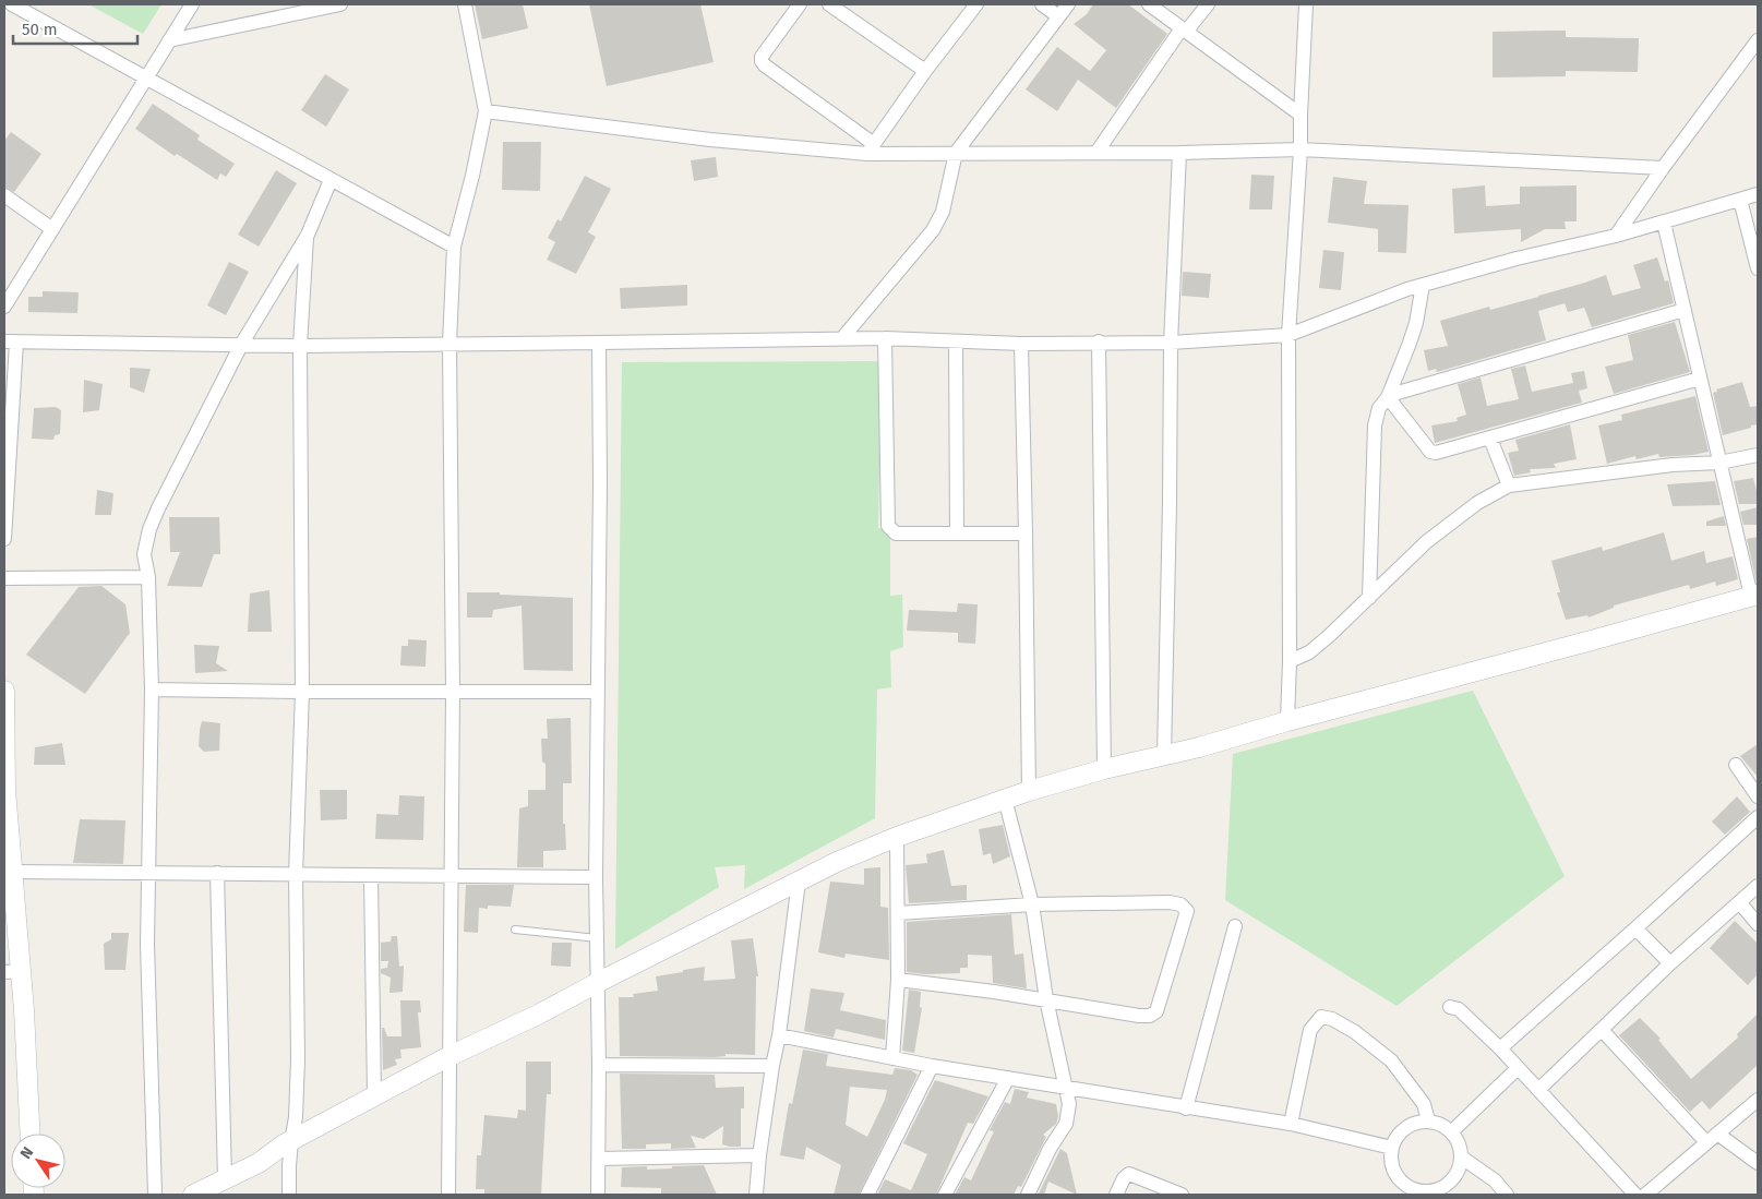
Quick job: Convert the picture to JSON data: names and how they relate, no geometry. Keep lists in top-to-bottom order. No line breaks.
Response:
{"scale_bar":"50 m","north":"top left"}
